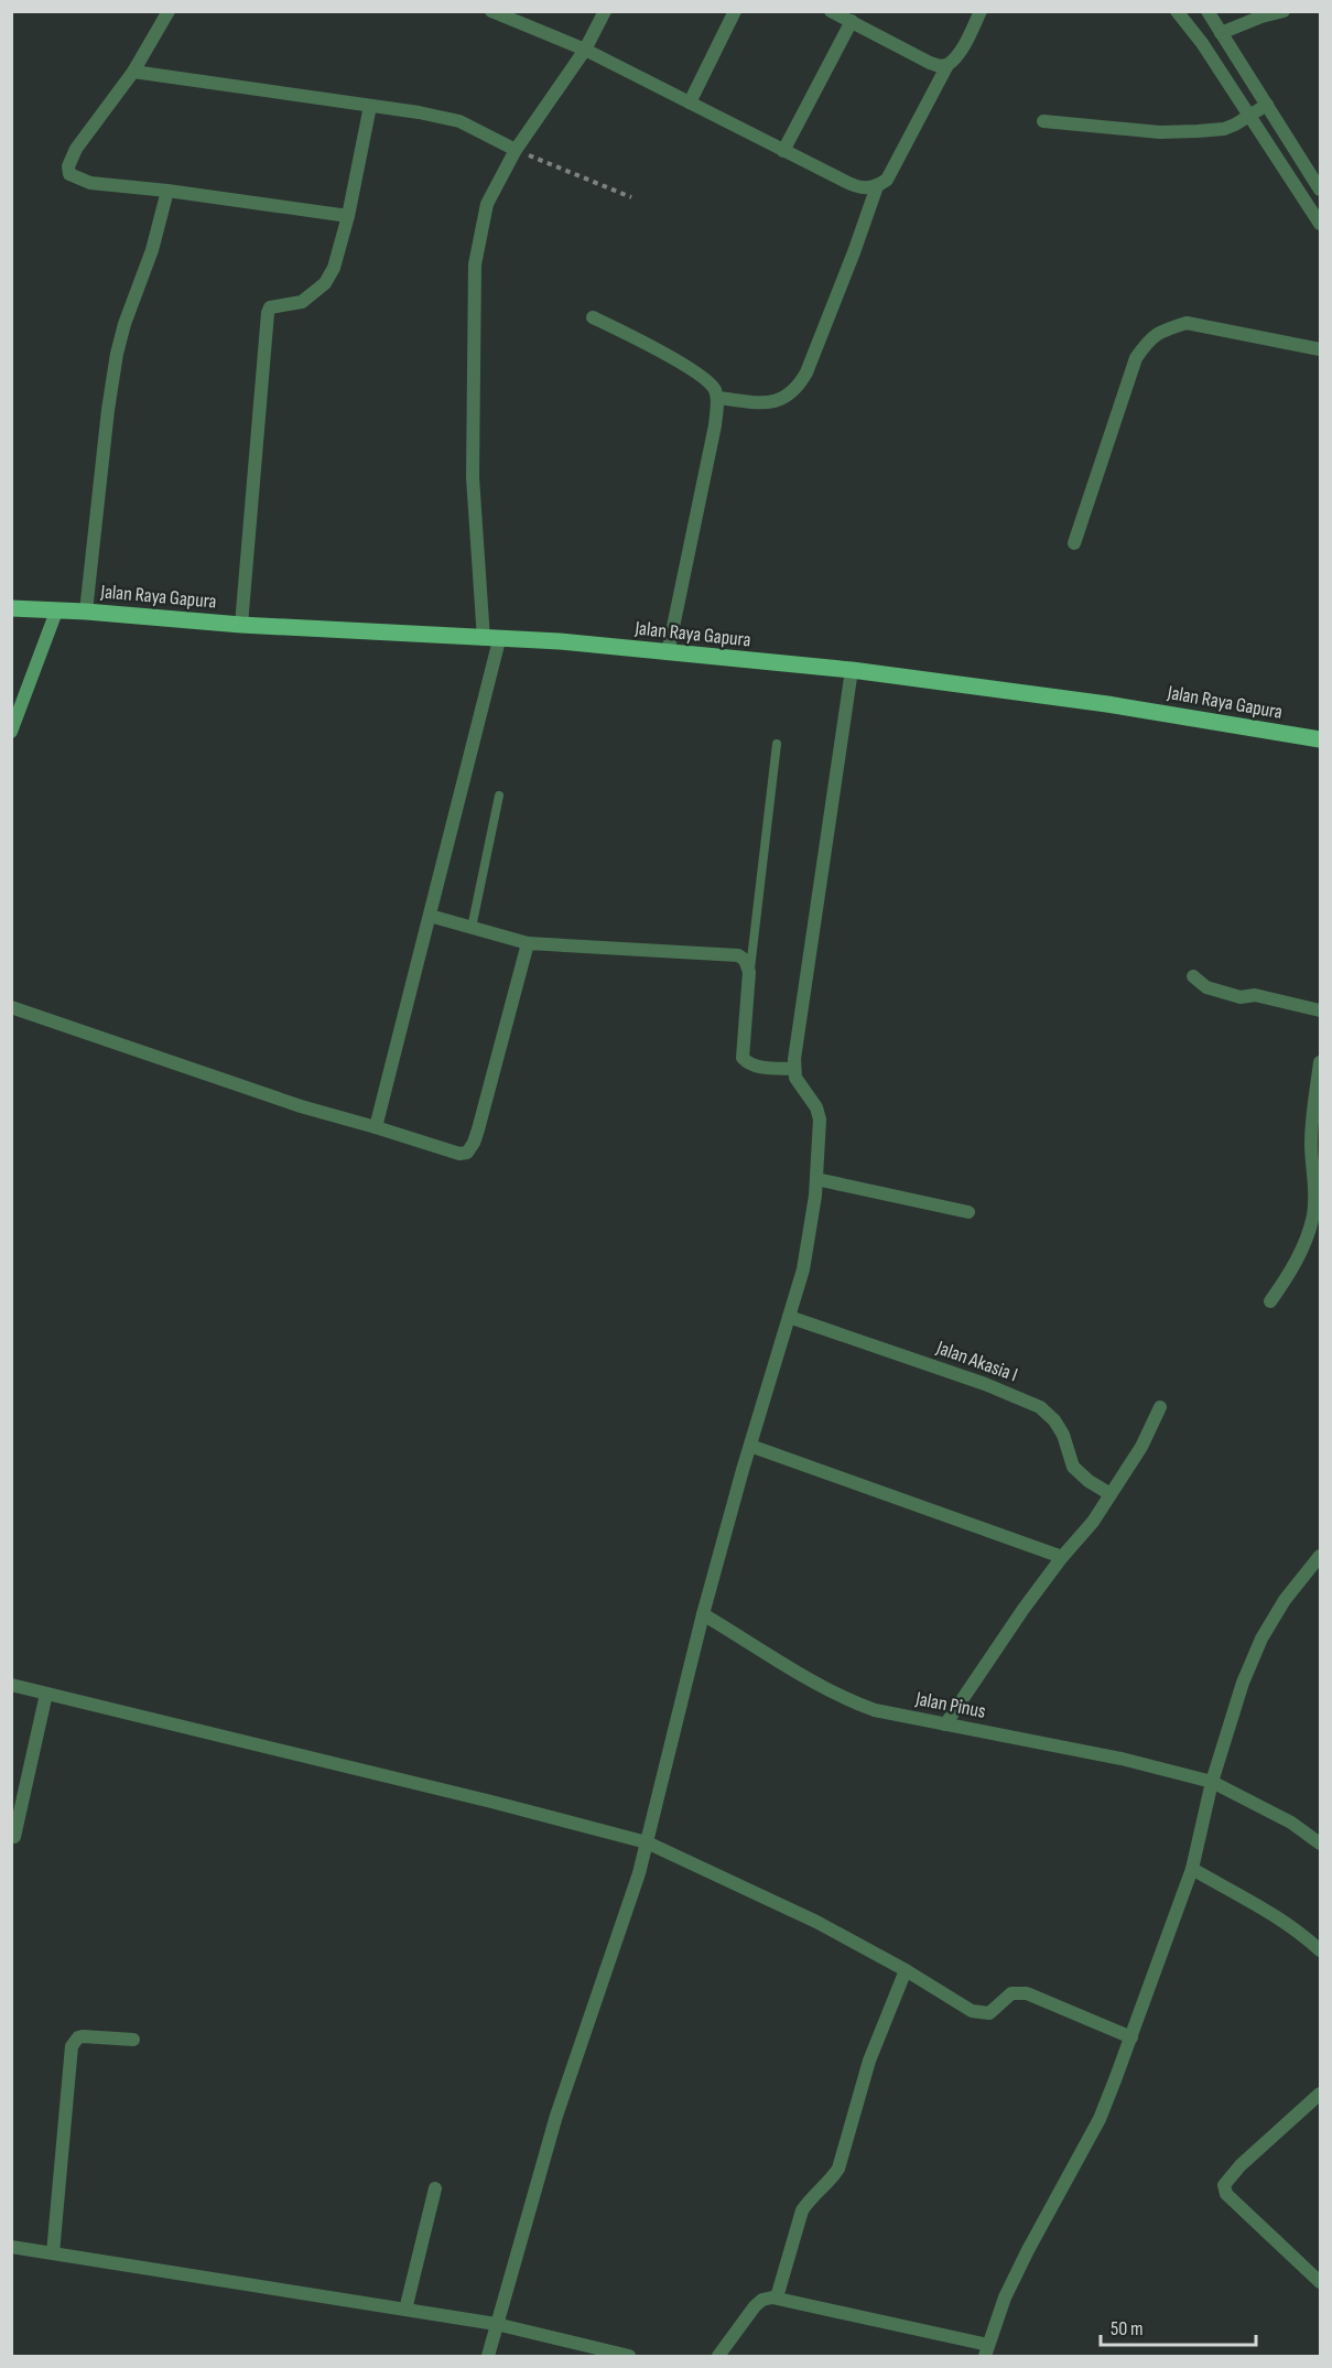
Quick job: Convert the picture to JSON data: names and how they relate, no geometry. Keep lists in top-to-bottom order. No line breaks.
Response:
{"streets":{"main road":["Jalan Raya Gapura"],"street":["Jalan Akasia I","Jalan Pinus"]},"scale_bar":"50 m"}
